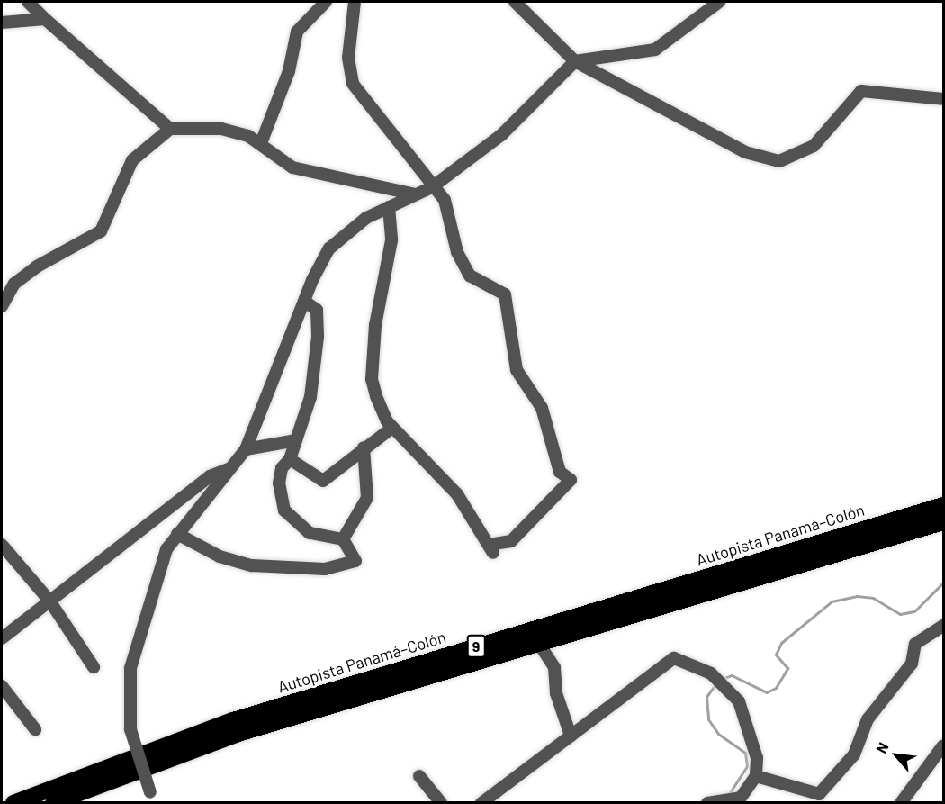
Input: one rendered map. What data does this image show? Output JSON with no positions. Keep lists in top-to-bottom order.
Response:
{
  "streets": {
    "highway": ["Autopista Panamá–Colón", "9"]
  },
  "north": "top left"
}
